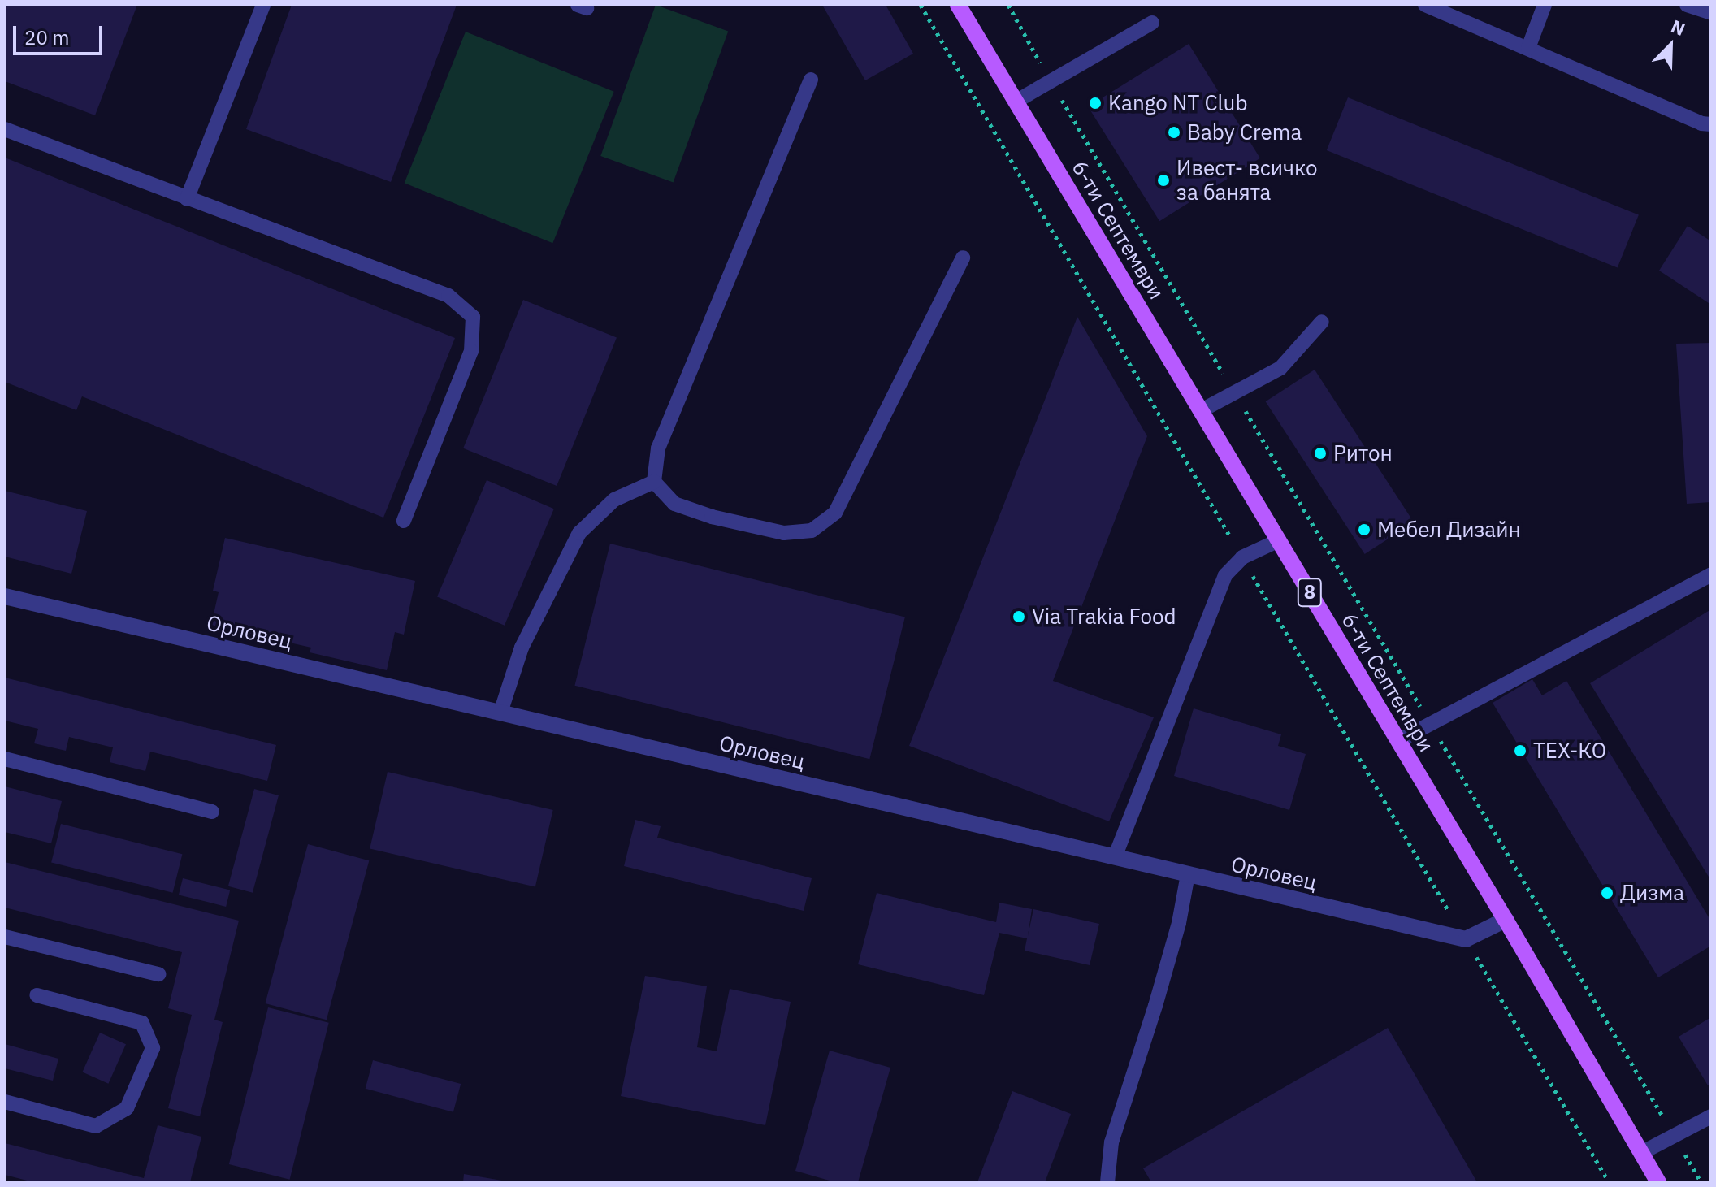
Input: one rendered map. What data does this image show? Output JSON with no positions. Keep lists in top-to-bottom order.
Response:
{
  "streets": {
    "main road": ["6-ти Септември", "8"],
    "street": ["Орловец"]
  },
  "places": [
    "Kango NT Club",
    "Baby Crema",
    "Ивест- всичко за банята",
    "Ритон",
    "Мебел Дизайн",
    "Via Trakia Food",
    "ТЕХ-КО",
    "Дизма"
  ],
  "scale_bar": "20 m",
  "north": "top right"
}
